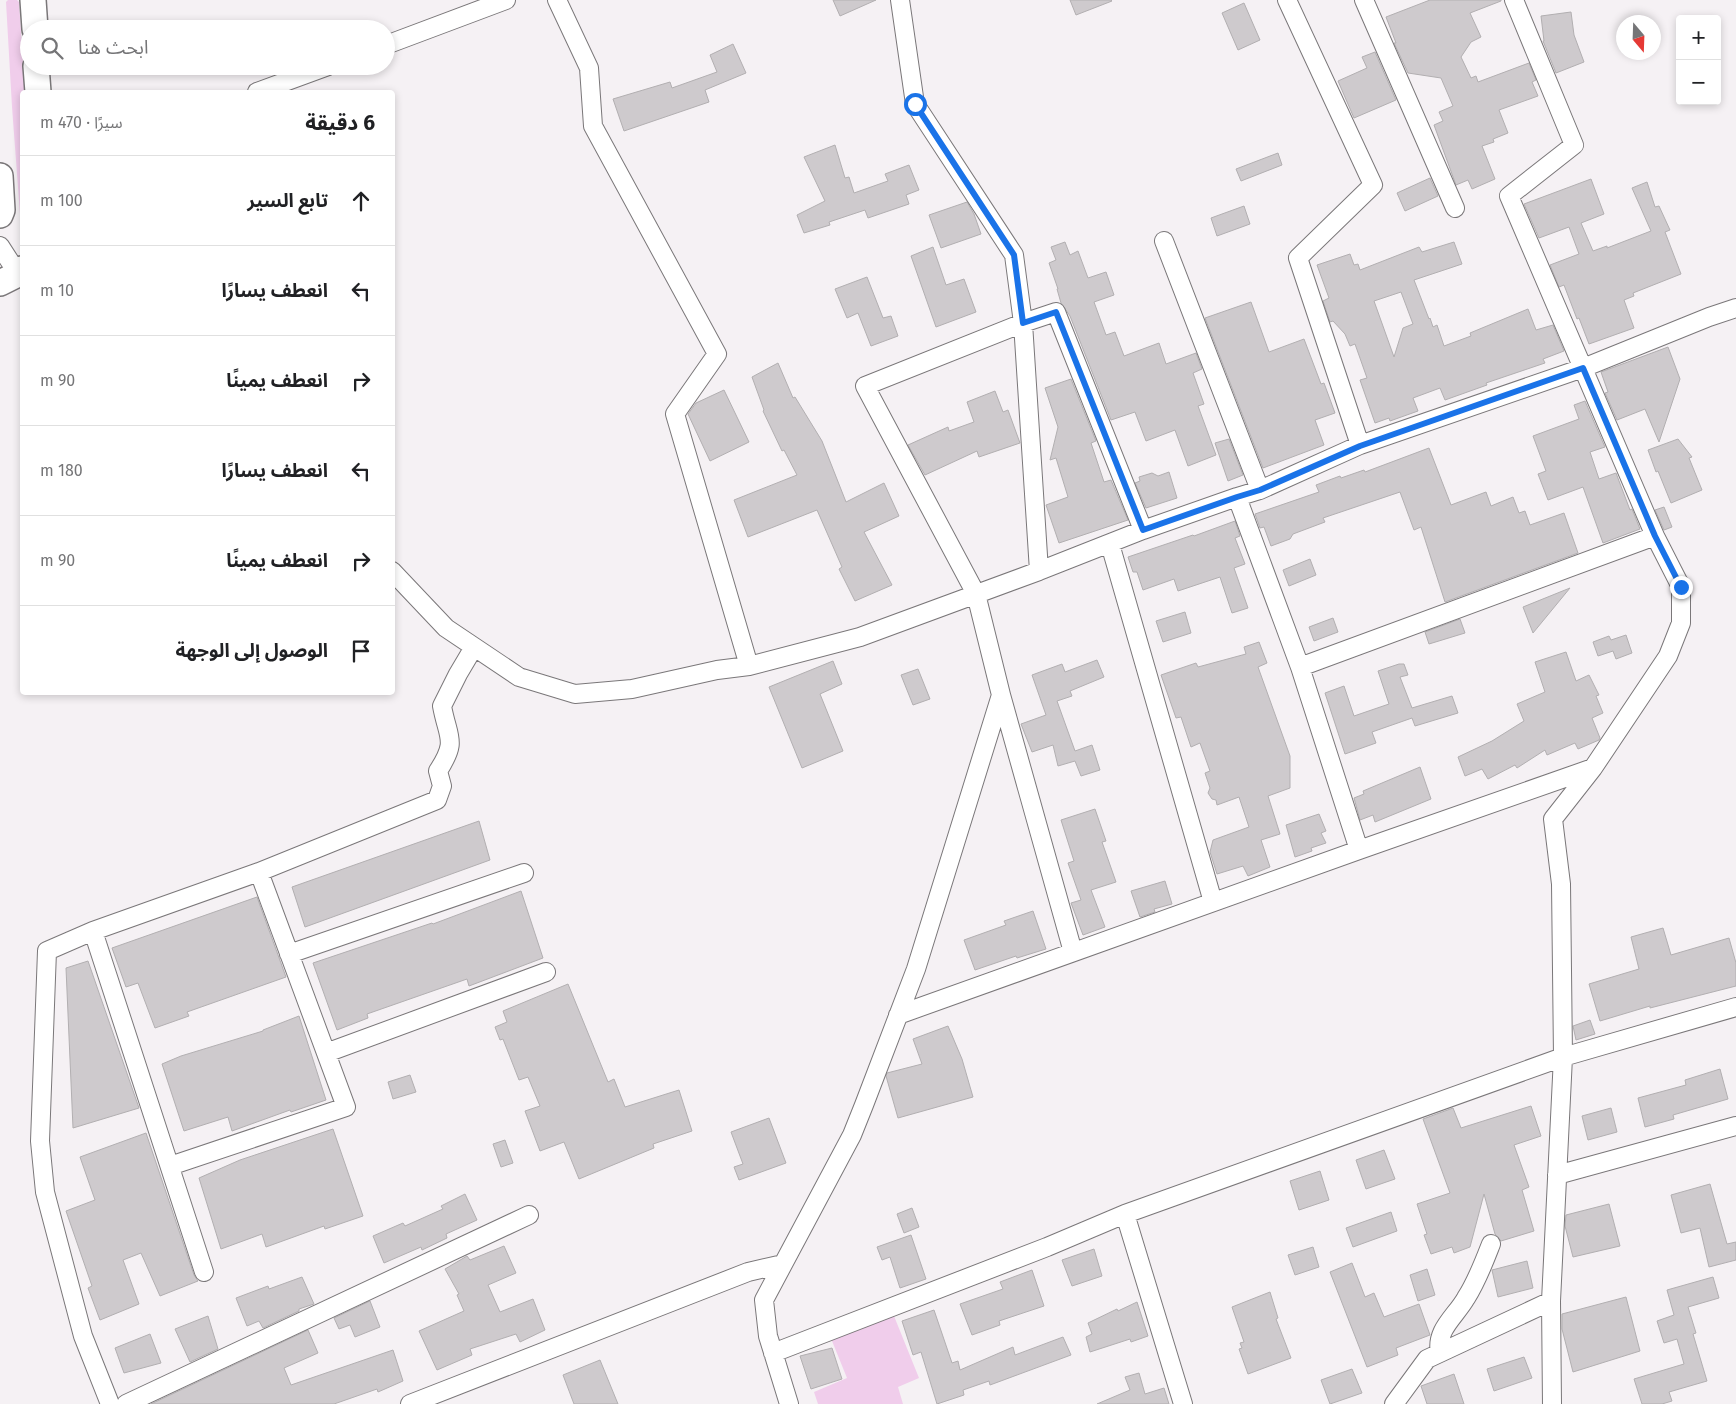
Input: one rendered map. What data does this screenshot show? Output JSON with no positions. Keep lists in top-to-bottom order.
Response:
{
  "north": "bottom",
  "page": {
    "map_buttons": ["+", "−"],
    "search": "ابحث هنا",
    "heading": ["6 دقيقة", "سيرًا · 470 m"],
    "list": [
      ["تابع السير", "100 m"],
      ["انعطف يسارًا", "10 m"],
      ["انعطف يمينًا", "90 m"],
      ["انعطف يسارًا", "180 m"],
      ["انعطف يمينًا", "90 m"],
      "الوصول إلى الوجهة"
    ]
  }
}
